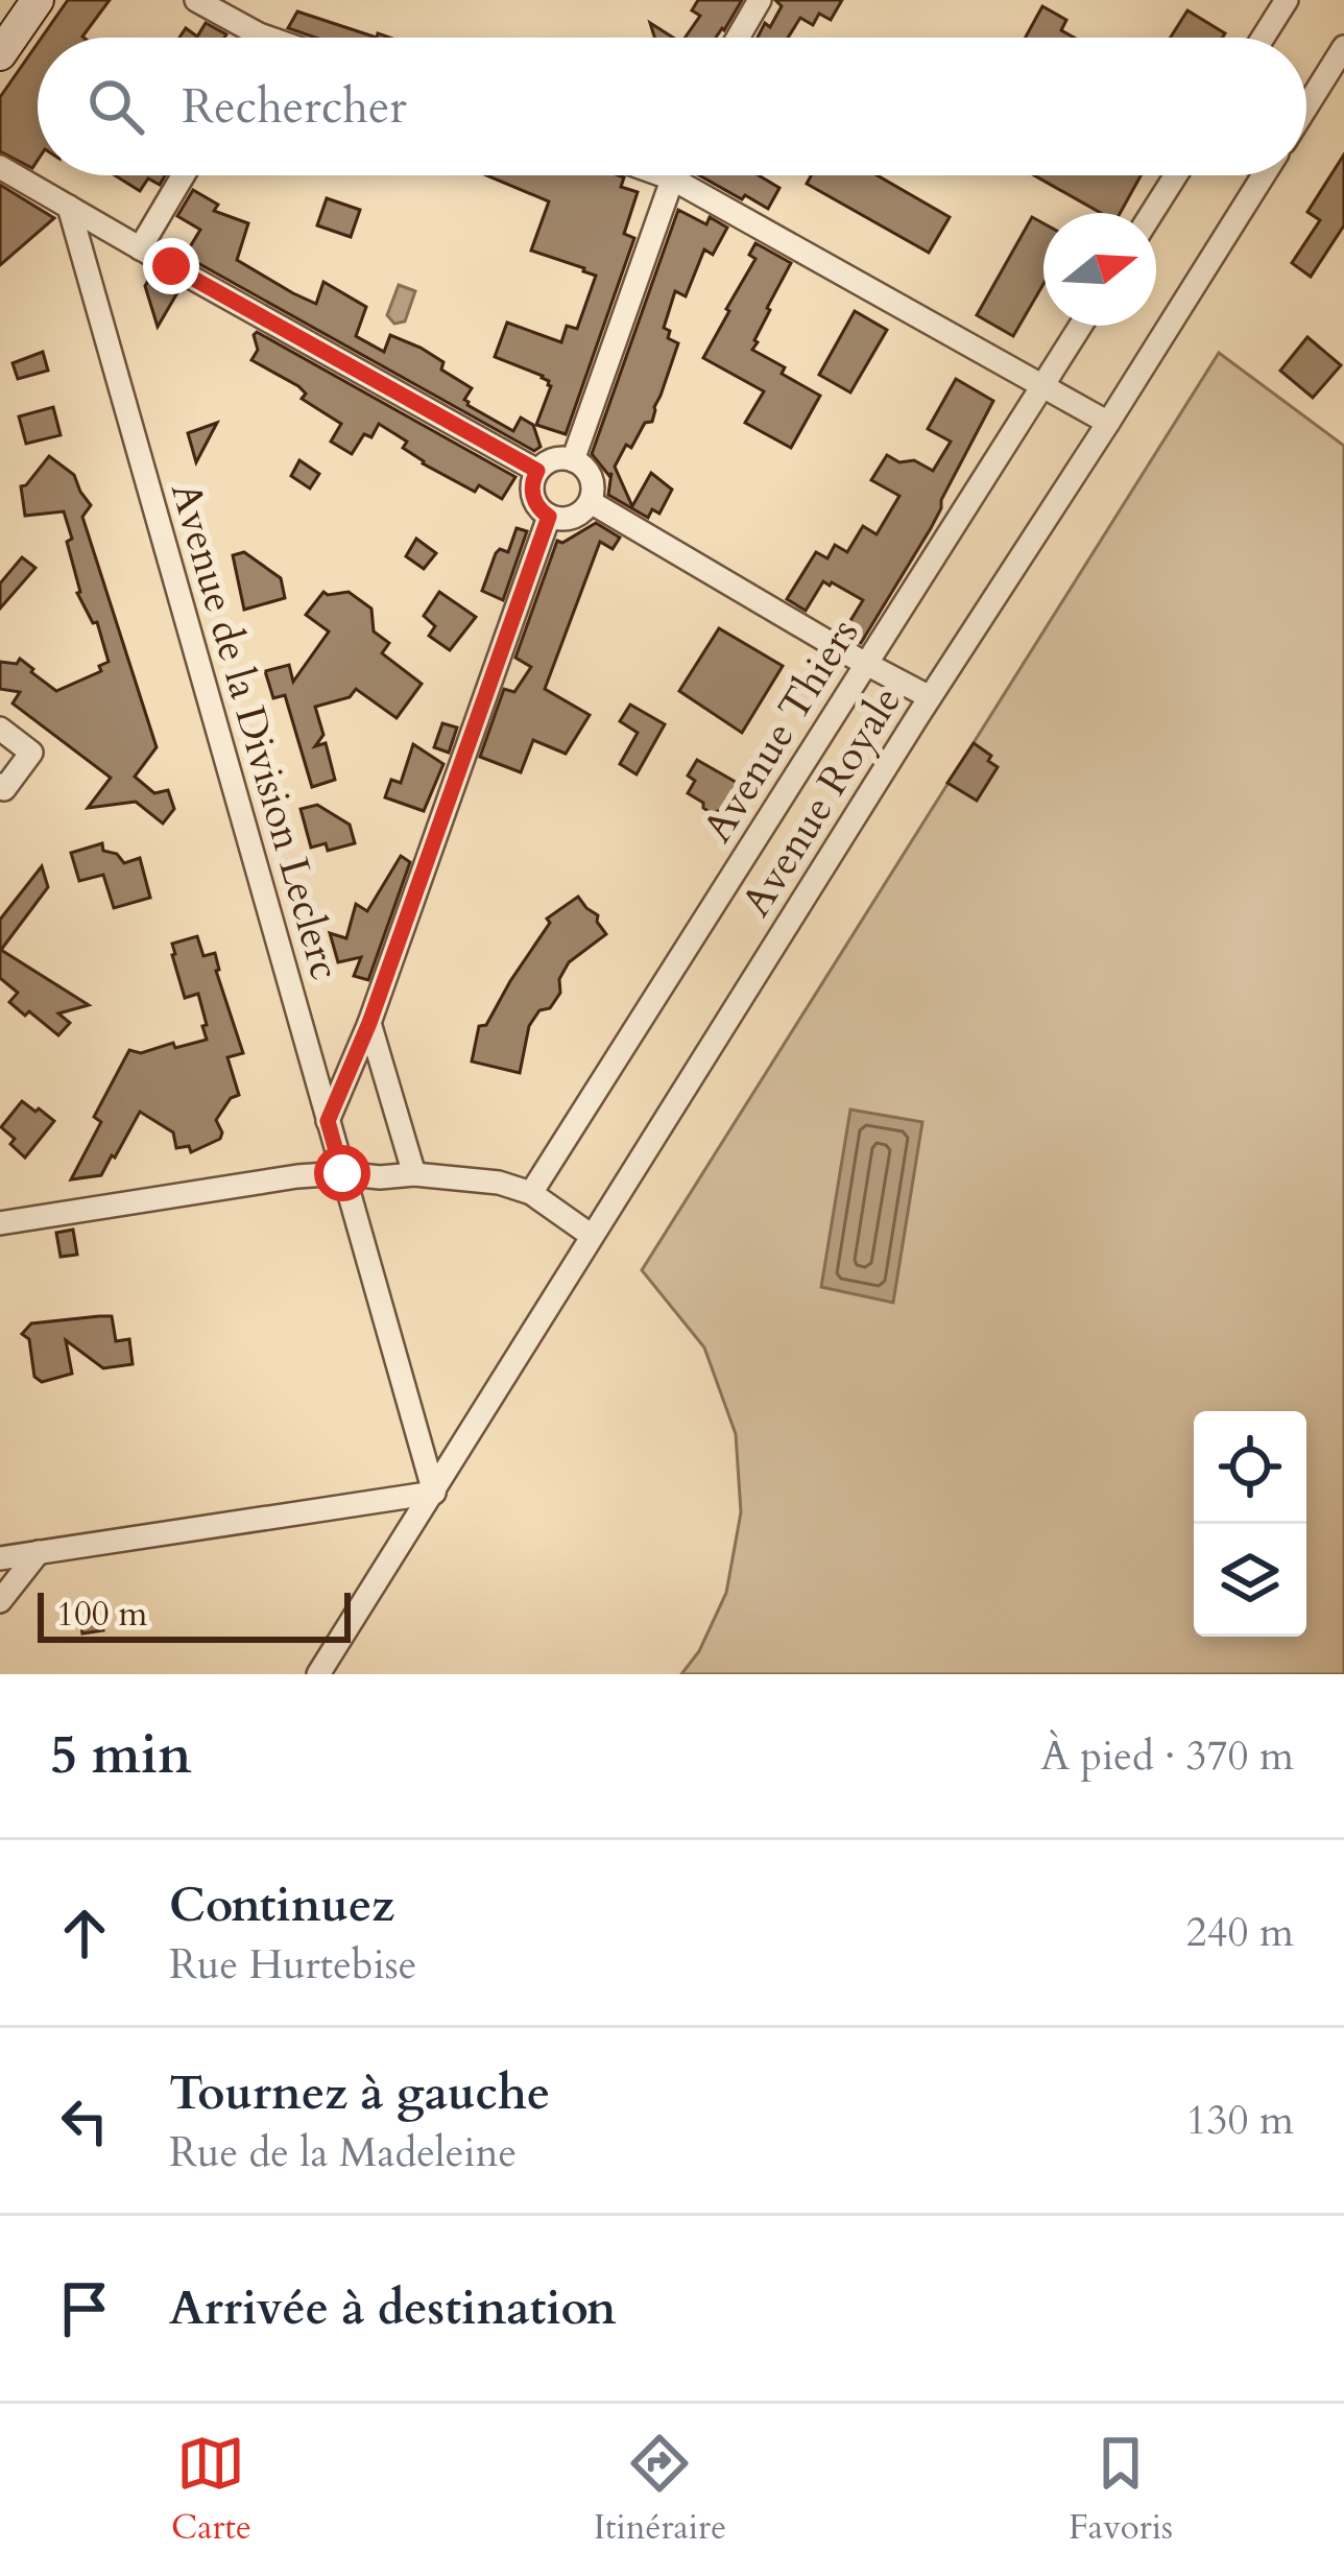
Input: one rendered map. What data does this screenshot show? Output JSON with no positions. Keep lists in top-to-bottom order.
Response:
{
  "streets": {
    "street": ["Avenue Thiers", "Avenue de la Division Leclerc", "Avenue Royale"]
  },
  "crossings": [
    ["Avenue de la Division Leclerc", "Avenue Royale"]
  ],
  "scale_bar": "100 m",
  "north": "right",
  "page": {
    "search": "Rechercher",
    "scale": "100 m",
    "heading": ["5 min", "À pied · 370 m"],
    "list": [
      ["Continuez", "Rue Hurtebise", "240 m"],
      ["Tournez à gauche", "Rue de la Madeleine", "130 m"],
      "Arrivée à destination"
    ],
    "nav": ["Carte", "Itinéraire", "Favoris"]
  }
}
